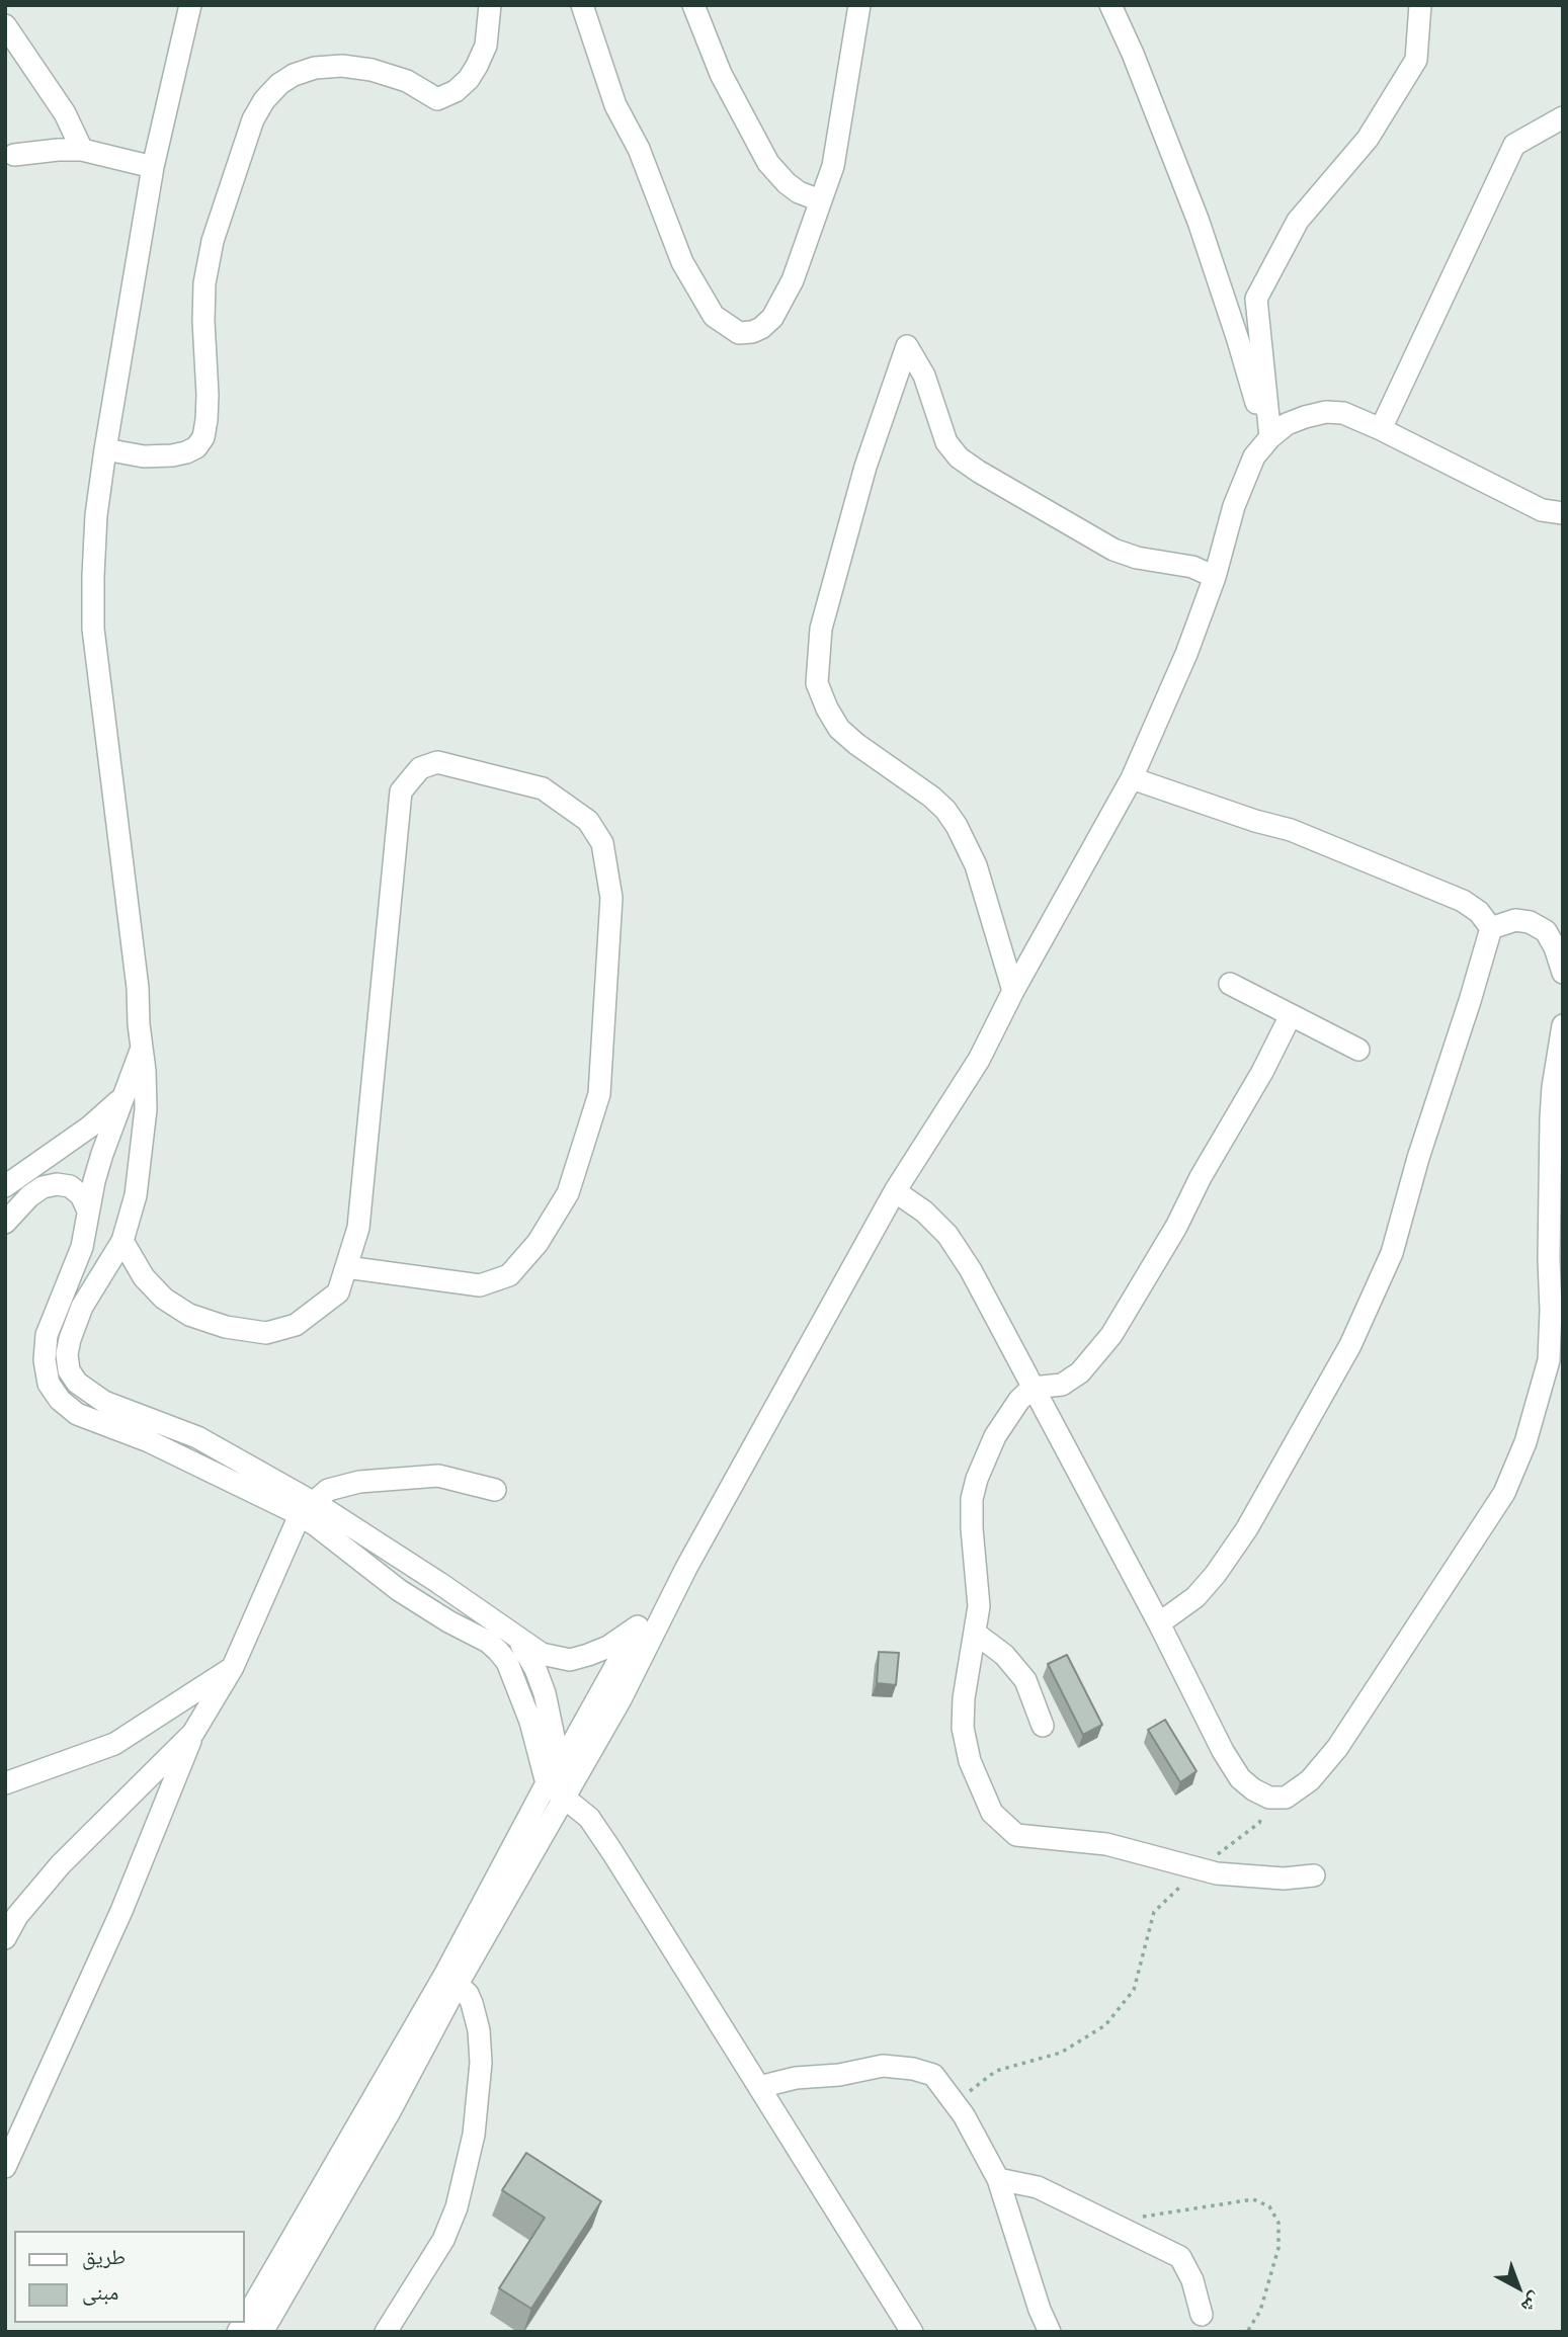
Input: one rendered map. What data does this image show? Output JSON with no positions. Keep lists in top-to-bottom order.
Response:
{
  "legend": ["طريق", "مبنى"],
  "north": "bottom right"
}
